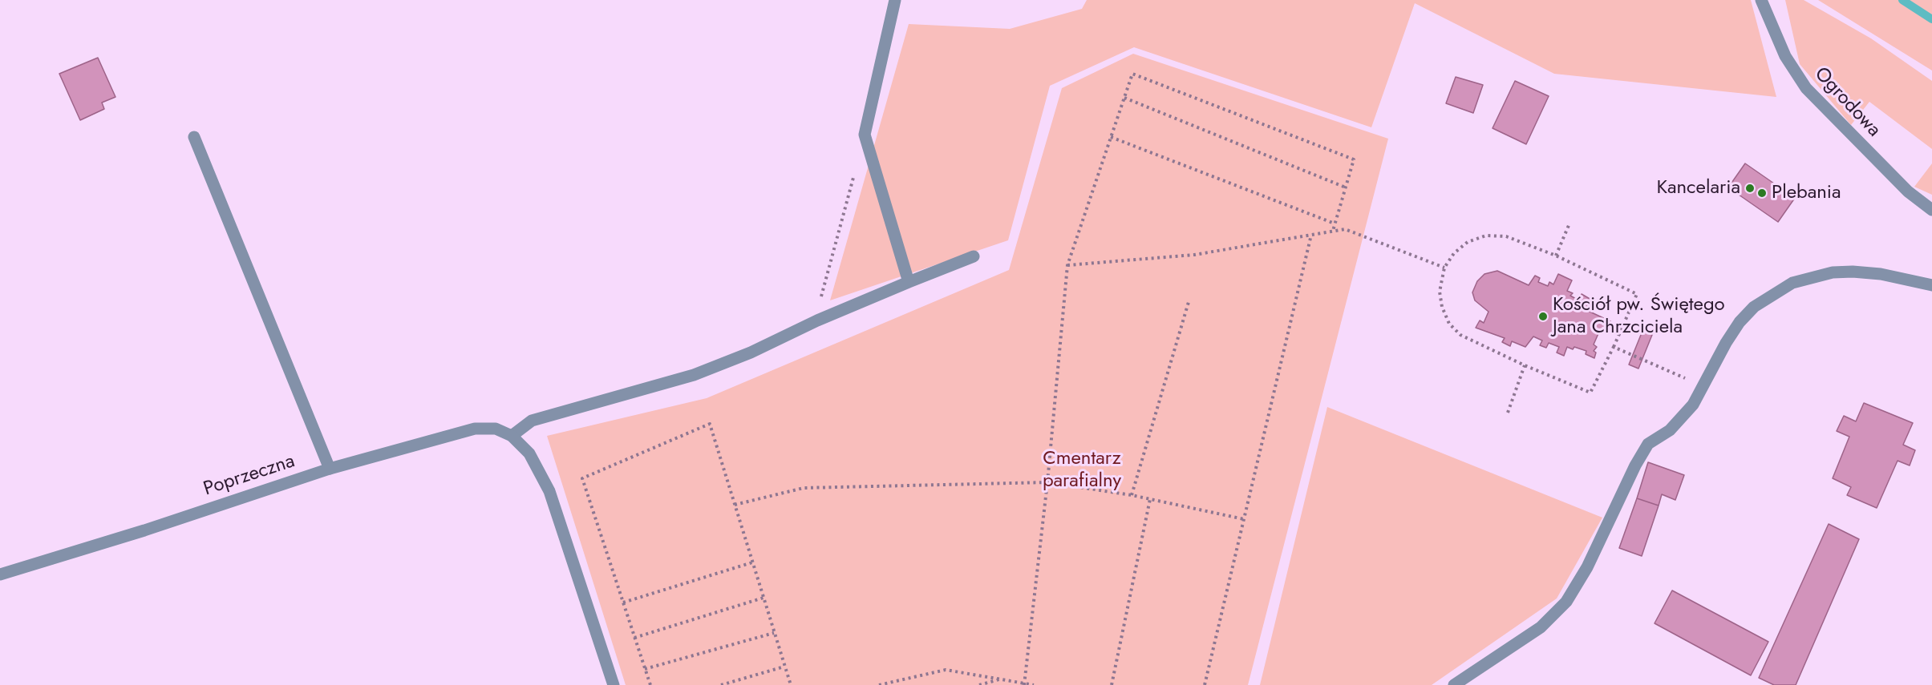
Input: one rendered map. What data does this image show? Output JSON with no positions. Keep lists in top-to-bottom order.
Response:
{
  "streets": {
    "street": ["Ogrodowa", "Poprzeczna"]
  },
  "parks": ["Cmentarz parafialny"],
  "places": ["Kancelaria", "Plebania", "Kościół pw. Świętego Jana Chrzciciela"]
}
